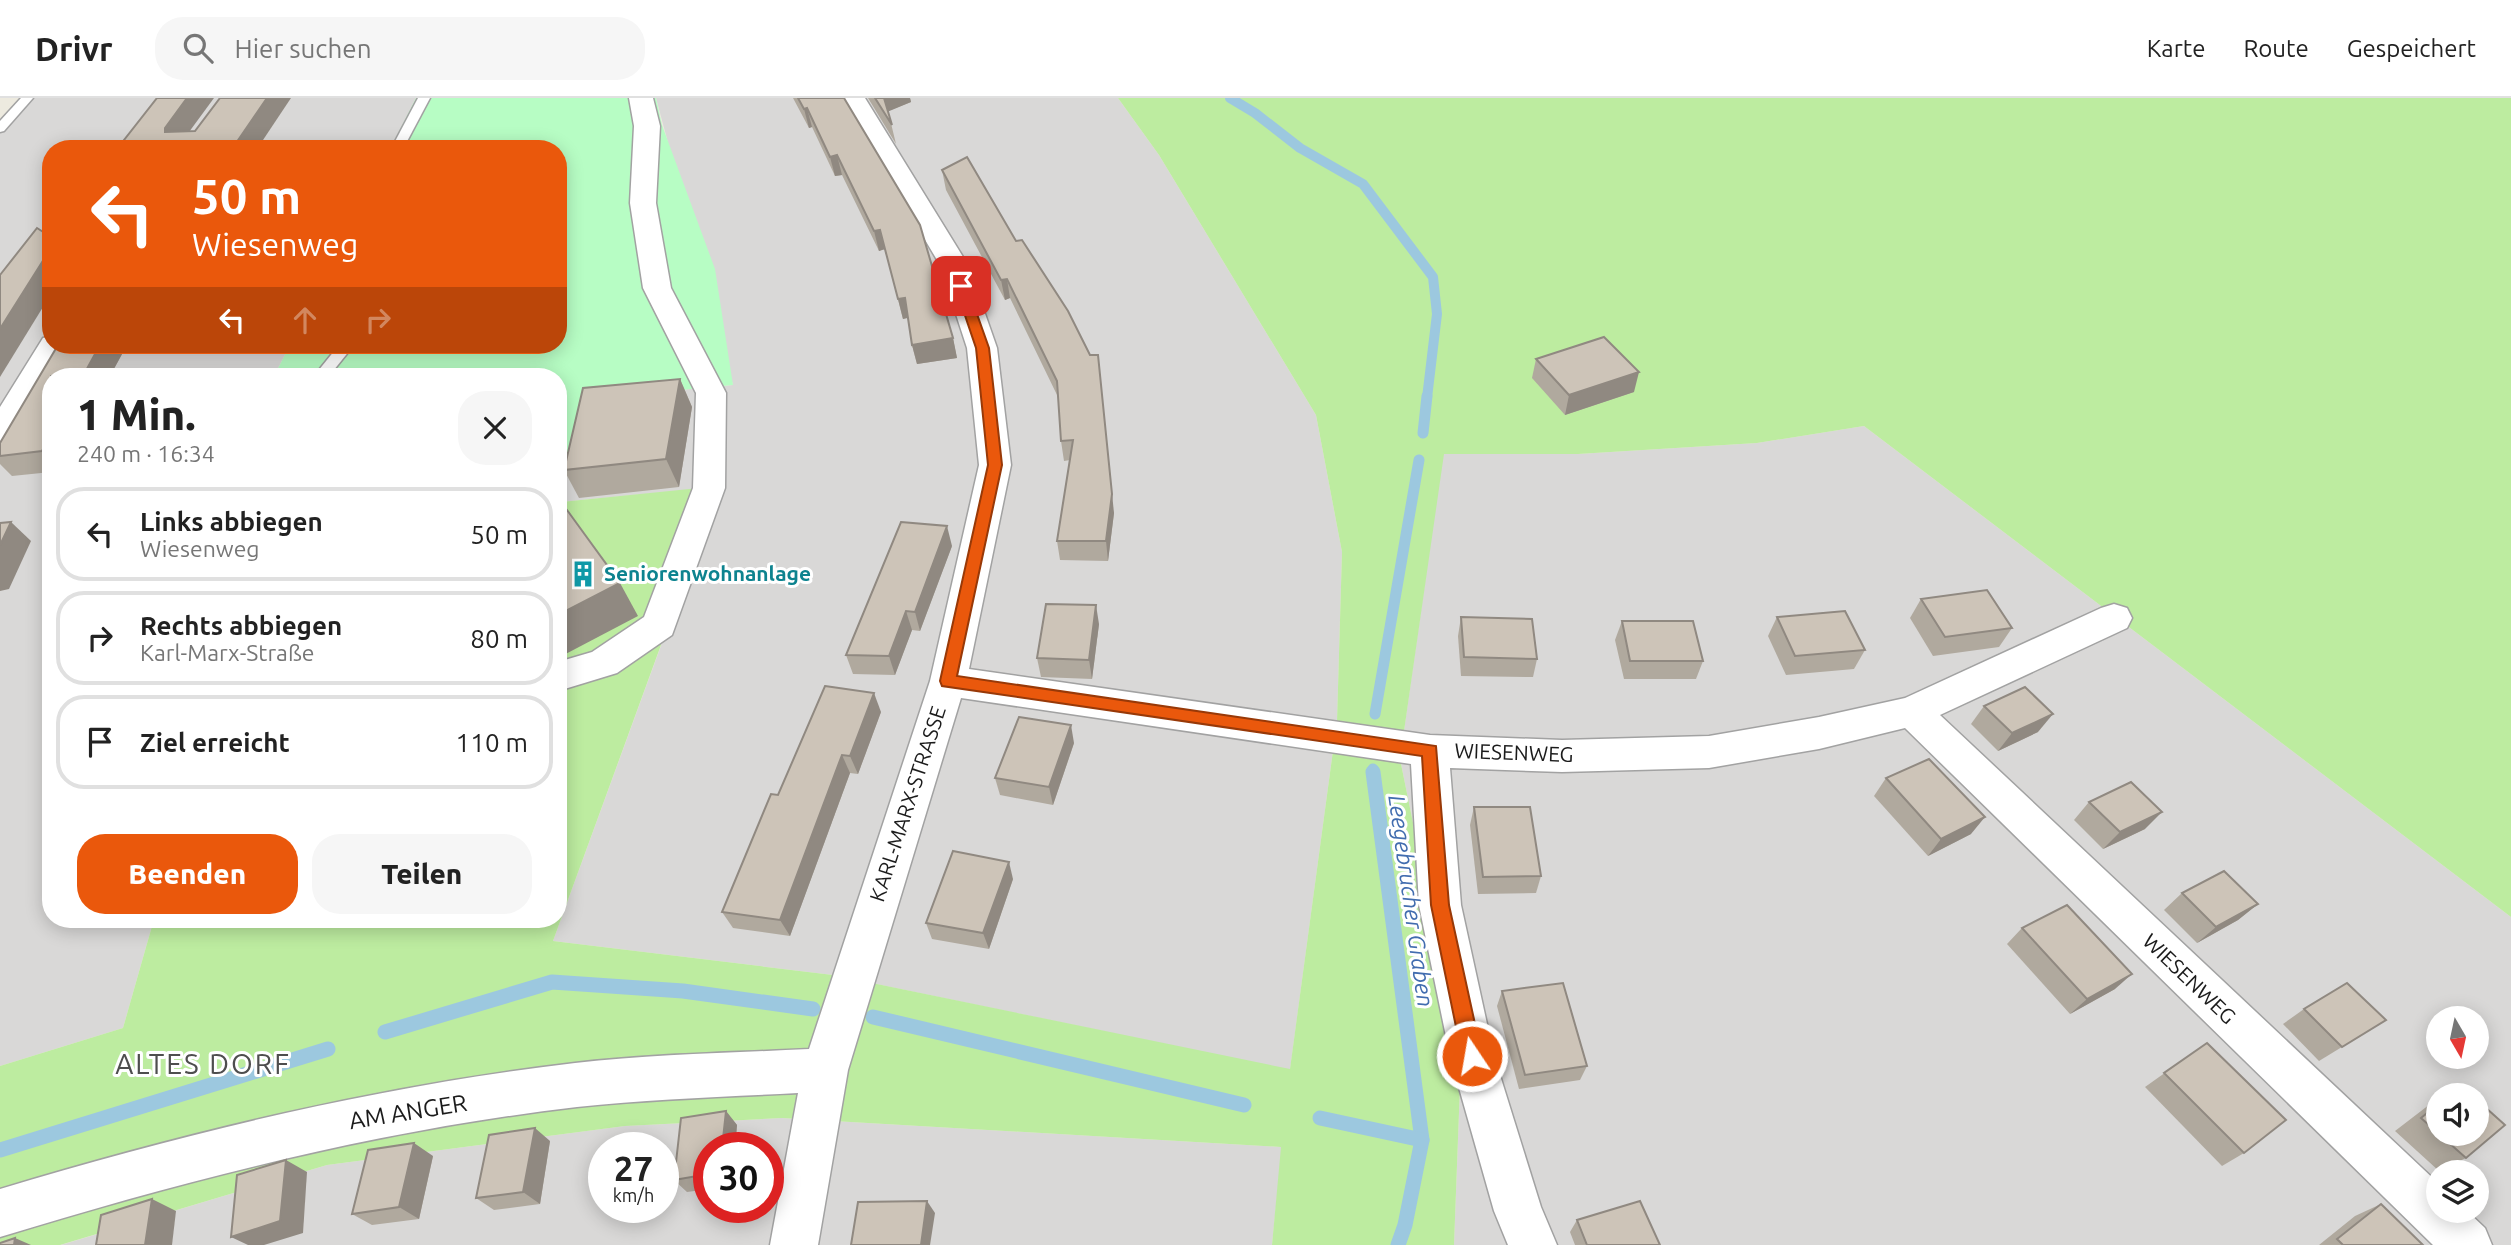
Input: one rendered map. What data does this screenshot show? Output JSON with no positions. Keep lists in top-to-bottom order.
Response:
{
  "streets": {
    "street": ["WIESENWEG", "KARL-MARX-STRASSE", "AM ANGER"]
  },
  "crossings": [
    ["WIESENWEG", "KARL-MARX-STRASSE"],
    ["KARL-MARX-STRASSE", "AM ANGER"]
  ],
  "districts": ["ALTES DORF"],
  "water": ["Leegebrucher Graben"],
  "places": {
    "building": ["Seniorenwohnanlage"]
  },
  "north": "bottom",
  "page": {
    "header": "Drivr",
    "search": "Hier suchen",
    "nav": ["Karte", "Route", "Gespeichert"],
    "turn": ["50 m", "Wiesenweg"],
    "heading": ["1 Min.", "240 m · 16:34"],
    "list": [
      {
        "name": "Links abbiegen",
        "note": "Wiesenweg",
        "value": "50 m"
      },
      {
        "name": "Rechts abbiegen",
        "note": "Karl-Marx-Straße",
        "value": "80 m"
      },
      {
        "name": "Ziel erreicht",
        "value": "110 m"
      }
    ],
    "buttons": ["Beenden", "Teilen"],
    "speed": "27 km/h",
    "limit": "30"
  }
}
